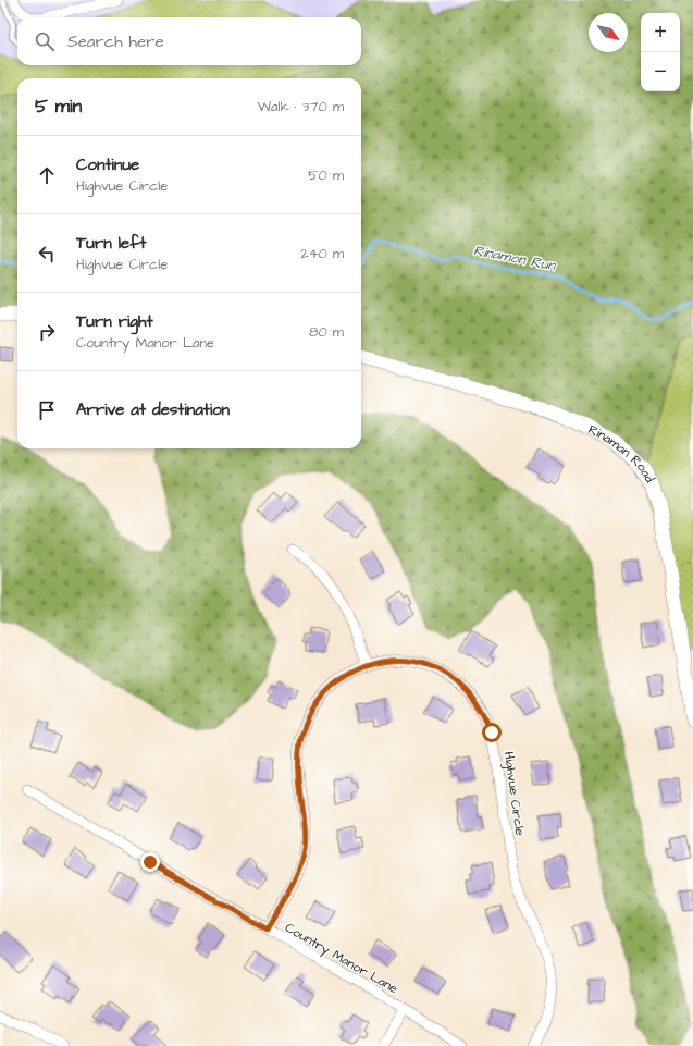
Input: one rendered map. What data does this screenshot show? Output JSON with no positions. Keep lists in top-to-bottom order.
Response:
{
  "streets": {
    "street": ["Rinaman Road", "Highvue Circle", "Country Manor Lane"]
  },
  "crossings": [
    ["Highvue Circle", "Country Manor Lane"]
  ],
  "water": ["Rinamon Run"],
  "north": "bottom right",
  "page": {
    "map_buttons": ["+", "−"],
    "search": "Search here",
    "heading": ["5 min", "Walk · 370 m"],
    "list": [
      ["Continue", "Highvue Circle", "50 m"],
      ["Turn left", "Highvue Circle", "240 m"],
      ["Turn right", "Country Manor Lane", "80 m"],
      "Arrive at destination"
    ]
  }
}
